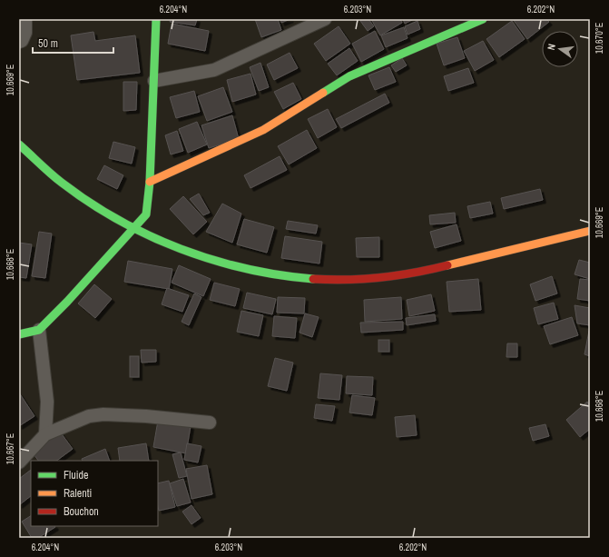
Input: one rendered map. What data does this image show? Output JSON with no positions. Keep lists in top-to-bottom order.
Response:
{
  "legend": ["Fluide", "Ralenti", "Bouchon"],
  "scale_bar": "50 m",
  "north": "left",
  "coordinates": [
    "6.204°N",
    "6.203°N",
    "6.202°N",
    "10.670°E",
    "10.669°E",
    "10.668°E",
    "10.667°E"
  ]
}
